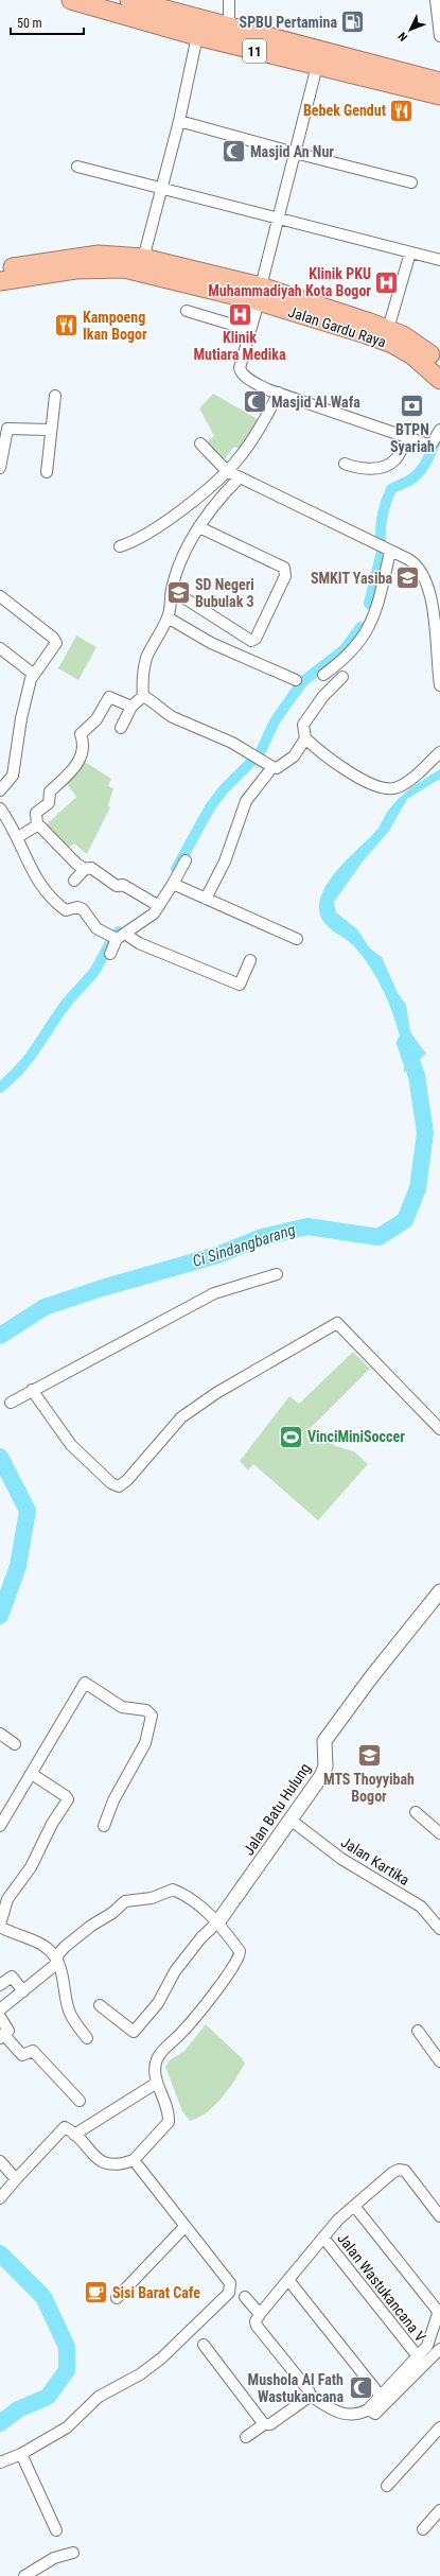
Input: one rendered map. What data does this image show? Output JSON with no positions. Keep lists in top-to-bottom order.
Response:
{
  "streets": {
    "highway": ["11", "Jalan Gardu Raya"],
    "street": ["Jalan Batu Hulung", "Jalan Kartika", "Jalan Wastukancana V"]
  },
  "crossings": [
    ["Jalan Batu Hulung", "Jalan Kartika"]
  ],
  "water": ["Ci Sindangbarang"],
  "places": {
    "fuel station": ["SPBU Pertamina"],
    "restaurant": ["Bebek Gendut", "Kampoeng Ikan Bogor"],
    "mosque": ["Masjid An Nur", "Masjid Al Wafa", "Mushola Al Fath Wastukancana"],
    "hospital": ["Klinik PKU Muhammadiyah Kota Bogor", "Klinik Mutiara Medika"],
    "bank": ["BTPN Syariah"],
    "school or university": ["SMKIT Yasiba", "SD Negeri Bubulak 3", "MTS Thoyyibah Bogor"],
    "sports": ["VinciMiniSoccer"],
    "cafe": ["Sisi Barat Cafe"]
  },
  "scale_bar": "50 m",
  "north": "bottom left"
}
